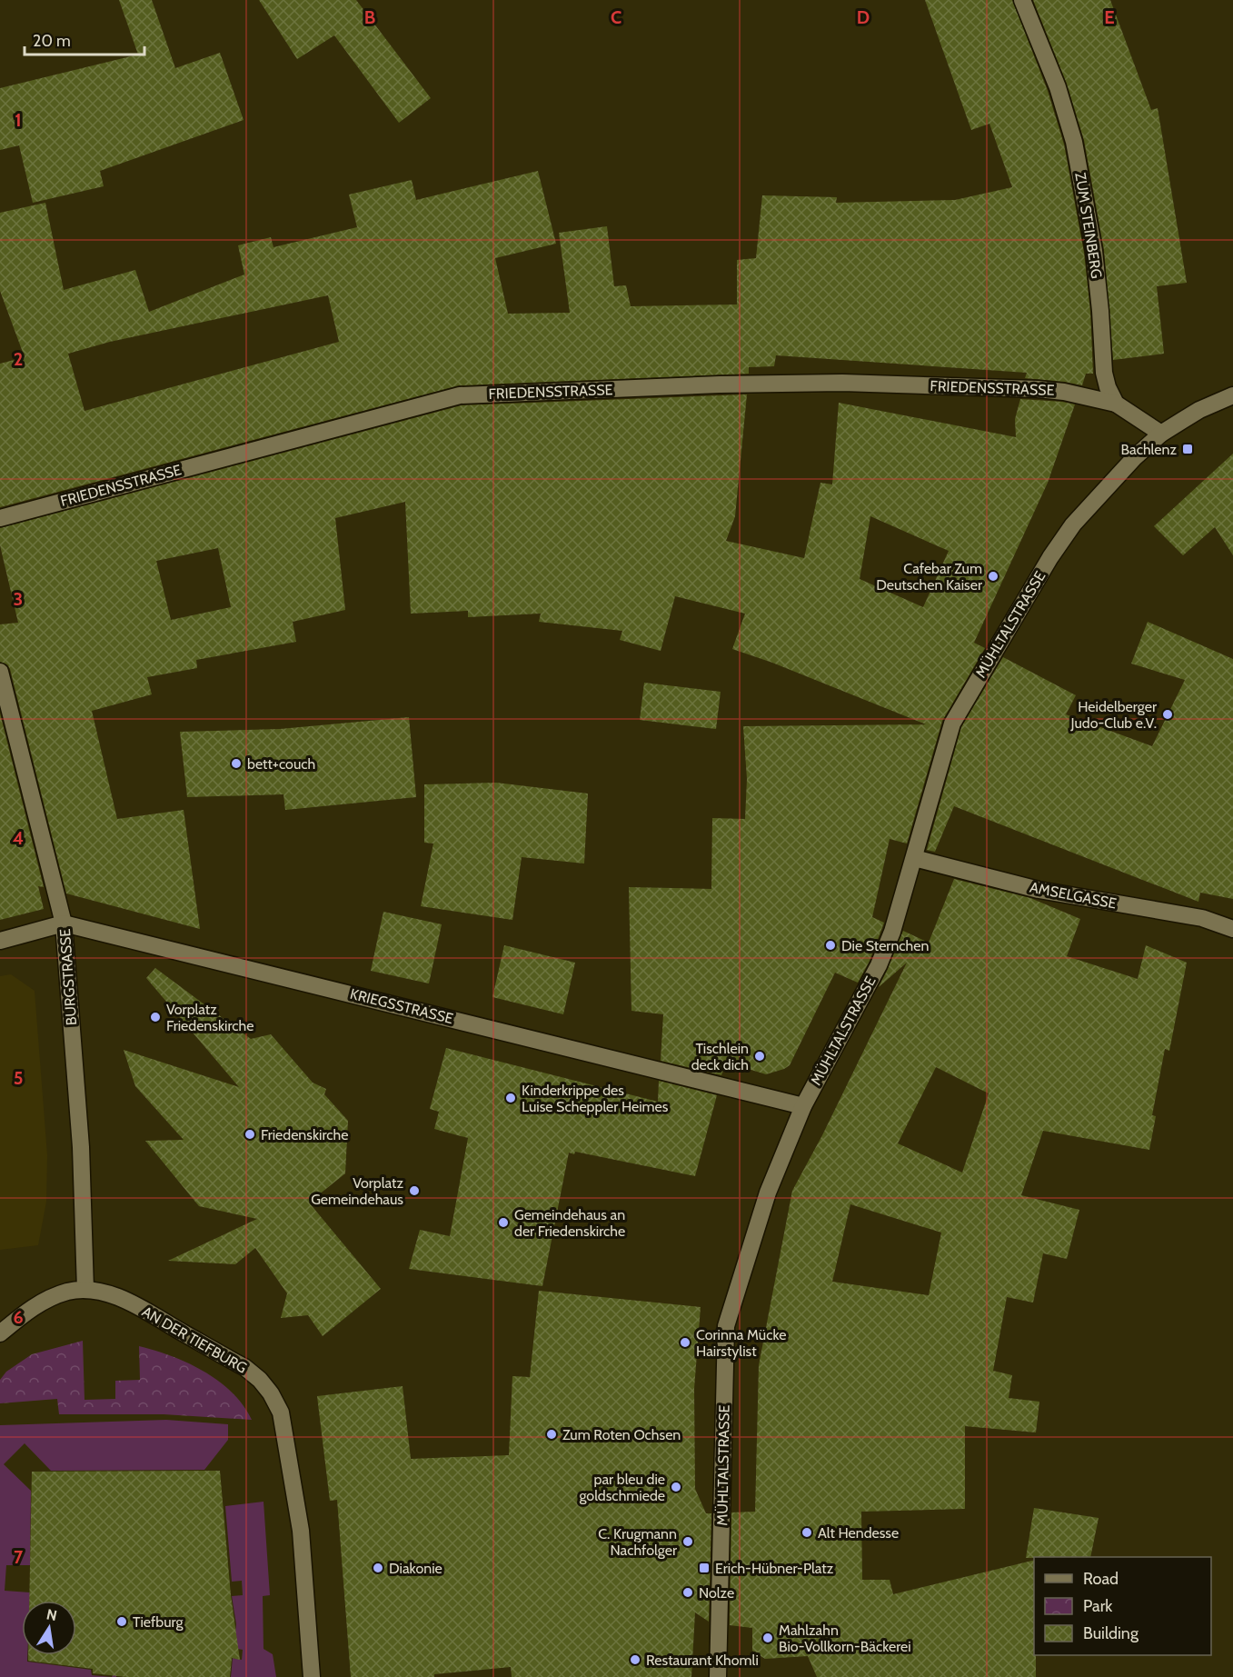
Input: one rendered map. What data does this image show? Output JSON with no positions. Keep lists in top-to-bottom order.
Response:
{
  "streets": {
    "street": [
      "ZUM STEINBERG",
      "FRIEDENSSTRASSE",
      "MÜHLTALSTRASSE",
      "AMSELGASSE",
      "BURGSTRASSE",
      "KRIEGSSTRASSE",
      "AN DER TIEFBURG"
    ]
  },
  "crossings": [
    ["ZUM STEINBERG", "FRIEDENSSTRASSE"],
    ["MÜHLTALSTRASSE", "AMSELGASSE"],
    ["MÜHLTALSTRASSE", "KRIEGSSTRASSE"],
    ["BURGSTRASSE", "KRIEGSSTRASSE"],
    ["BURGSTRASSE", "AN DER TIEFBURG"]
  ],
  "places": {
    "transit": ["Bachlenz", "Erich-Hübner-Platz"],
    "other": [
      "Cafebar Zum Deutschen Kaiser",
      "Heidelberger Judo-Club e.V.",
      "bett+couch",
      "Die Sternchen",
      "Vorplatz Friedenskirche",
      "Tischlein deck dich",
      "Kinderkrippe des Luise Scheppler Heimes",
      "Friedenskirche",
      "Vorplatz Gemeindehaus",
      "Gemeindehaus an der Friedenskirche",
      "Corinna Mücke Hairstylist",
      "Zum Roten Ochsen",
      "par bleu die goldschmiede",
      "Alt Hendesse",
      "C. Krugmann Nachfolger",
      "Diakonie",
      "Nolze",
      "Tiefburg",
      "Mahlzahn Bio-Vollkorn-Bäckerei",
      "Restaurant Khomli"
    ]
  },
  "legend": ["Road", "Park", "Building"],
  "scale_bar": "20 m",
  "north": "top",
  "grid": {
    "columns": [
      "B",
      "C",
      "D",
      "E"
    ],
    "rows": [
      "1",
      "2",
      "3",
      "4",
      "5",
      "6",
      "7"
    ]
  }
}
